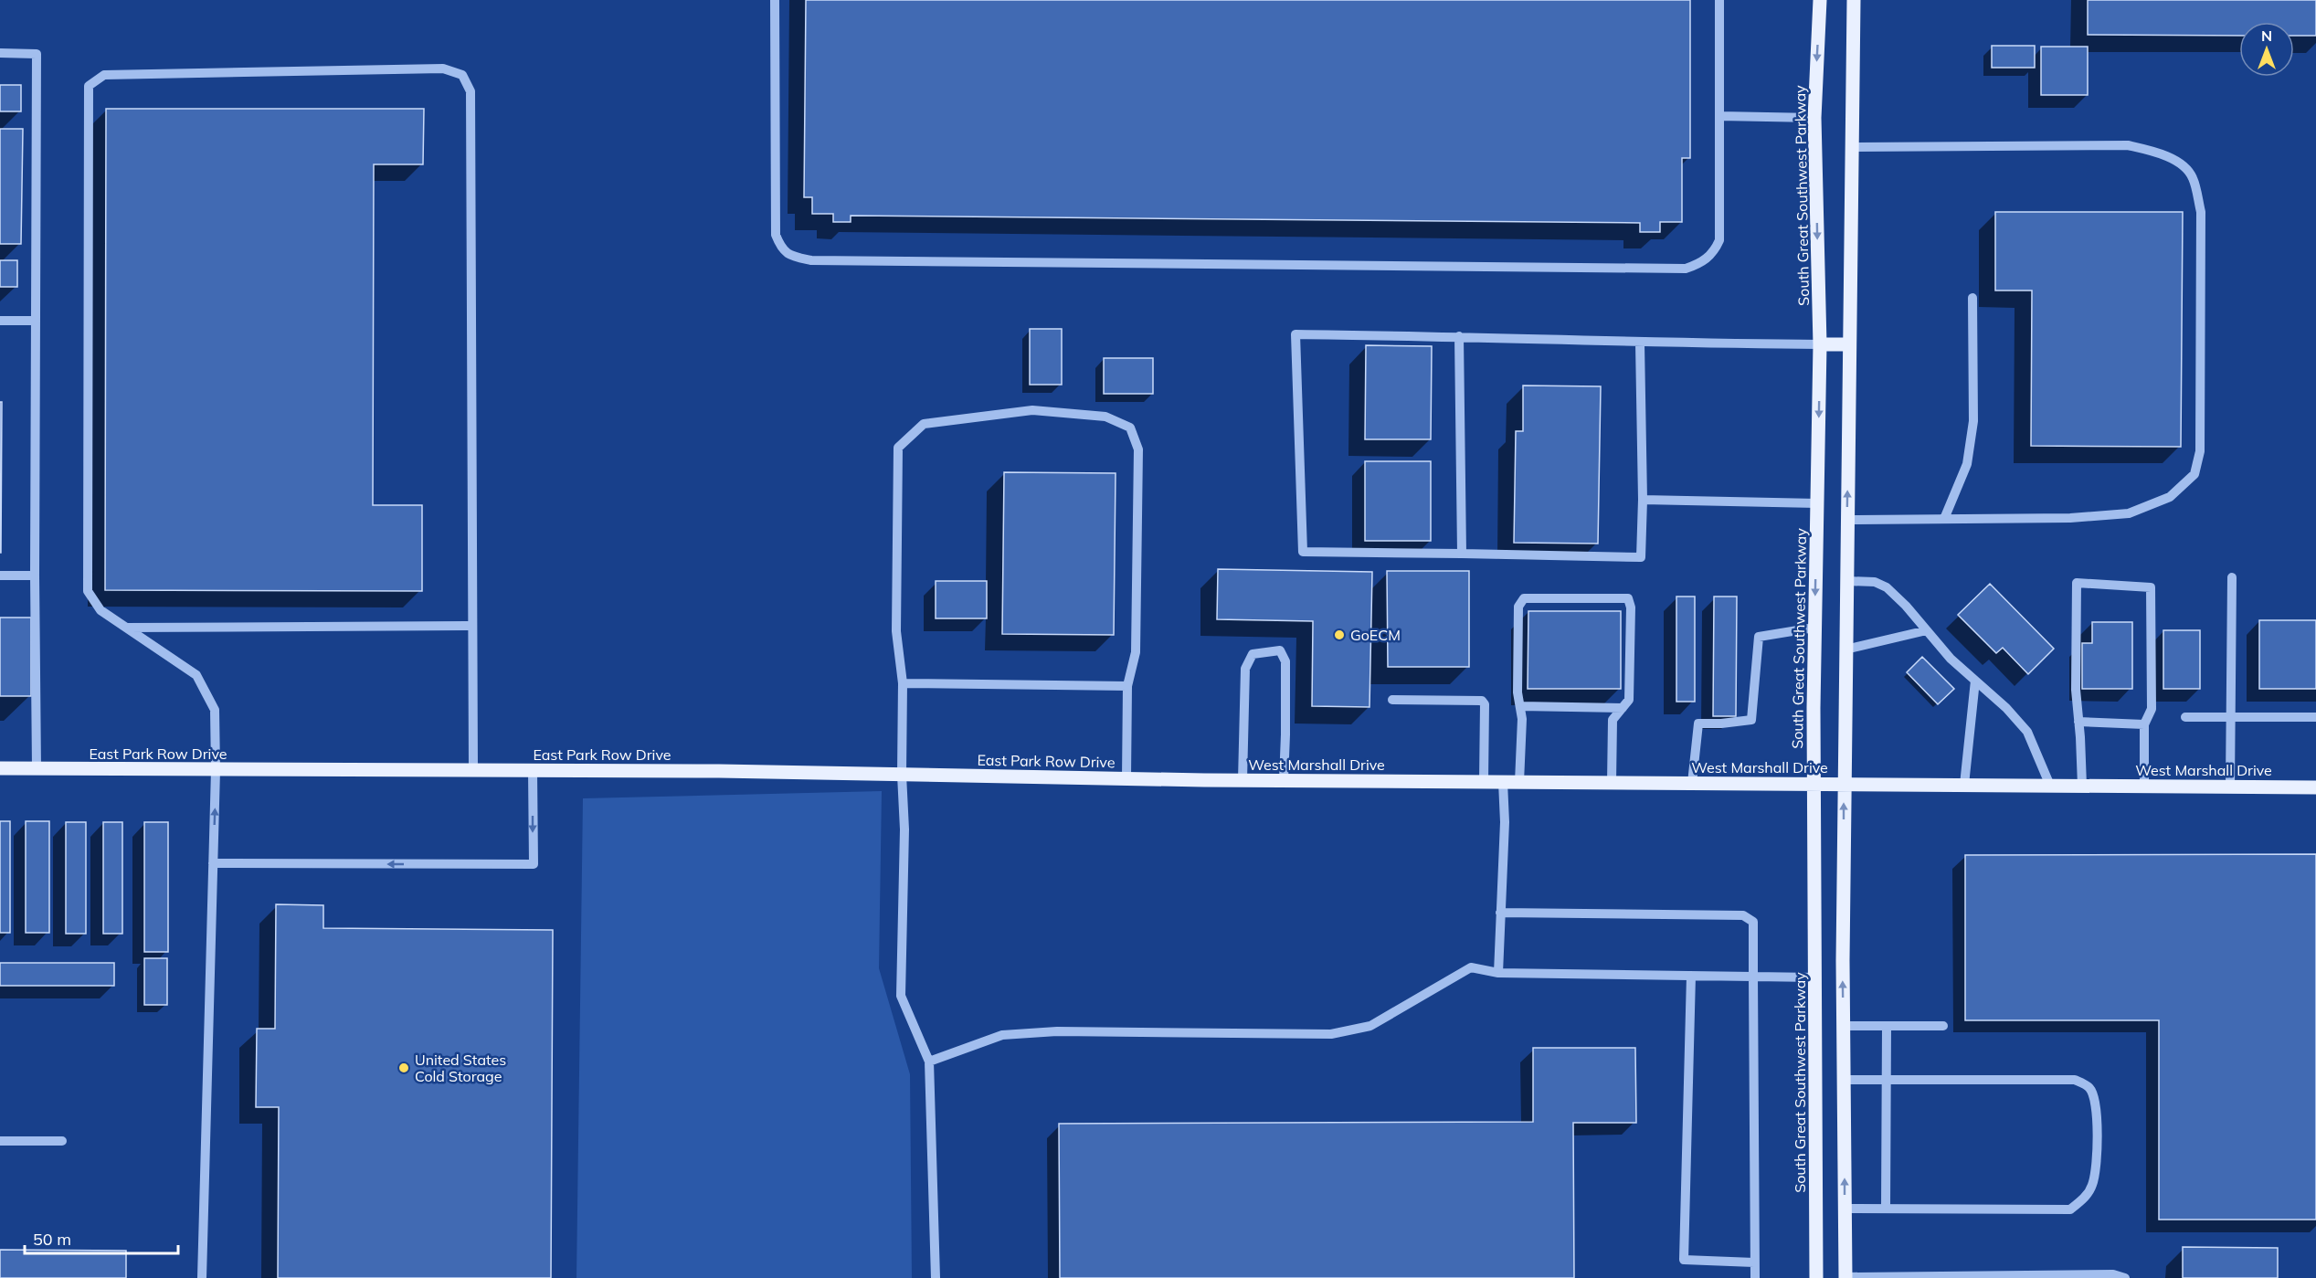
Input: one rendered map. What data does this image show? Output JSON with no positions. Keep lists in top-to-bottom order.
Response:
{
  "streets": {
    "main road": ["South Great Southwest Parkway", "East Park Row Drive", "West Marshall Drive"]
  },
  "crossings": [
    ["South Great Southwest Parkway", "West Marshall Drive"],
    ["East Park Row Drive", "West Marshall Drive"]
  ],
  "places": ["GoECM", "United States Cold Storage"],
  "scale_bar": "50 m",
  "north": "top"
}
